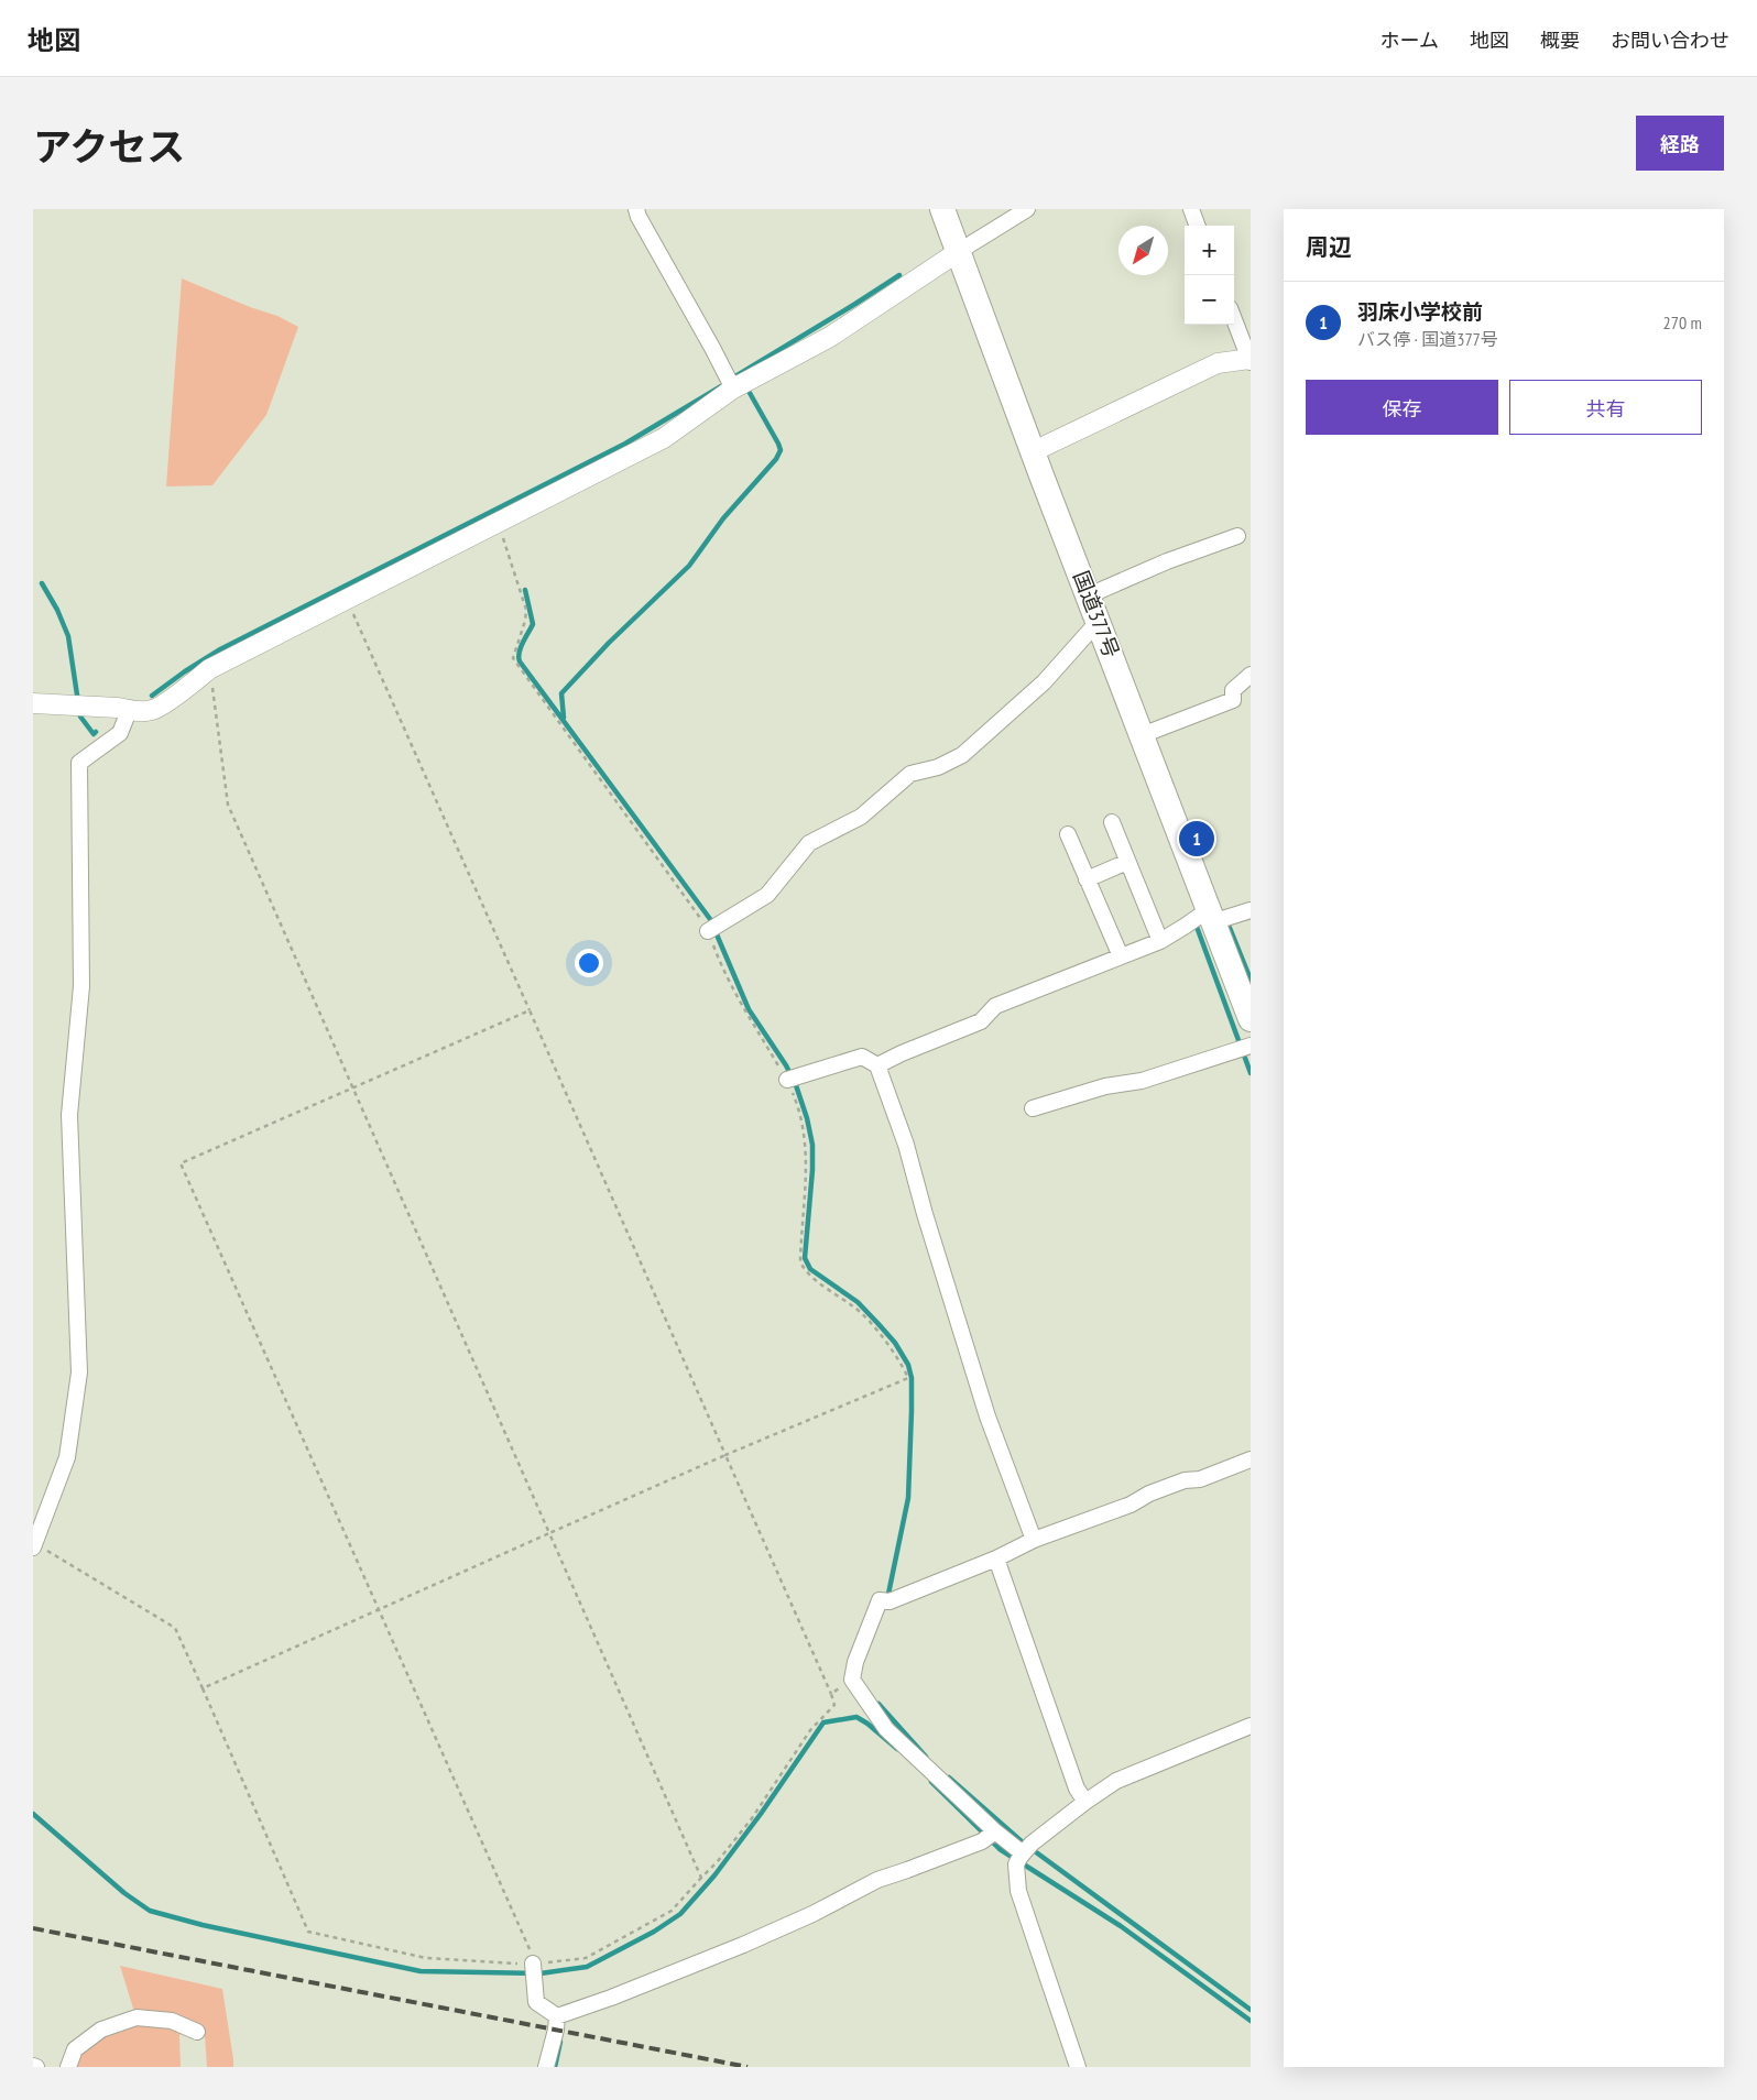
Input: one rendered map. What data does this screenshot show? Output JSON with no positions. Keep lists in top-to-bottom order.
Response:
{
  "streets": {
    "highway": ["国道377号"]
  },
  "north": "bottom left",
  "page": {
    "header": "地図",
    "nav": [
      "ホーム",
      "地図",
      "概要",
      "お問い合わせ"
    ],
    "title": "アクセス",
    "buttons": [
      "経路",
      ["保存", "共有"]
    ],
    "heading": "周辺",
    "map_buttons": ["+", "−"],
    "list": [
      {
        "mark": "1",
        "name": "羽床小学校前",
        "note": "バス停 · 国道377号",
        "value": "270 m"
      }
    ],
    "pins": "1"
  }
}
